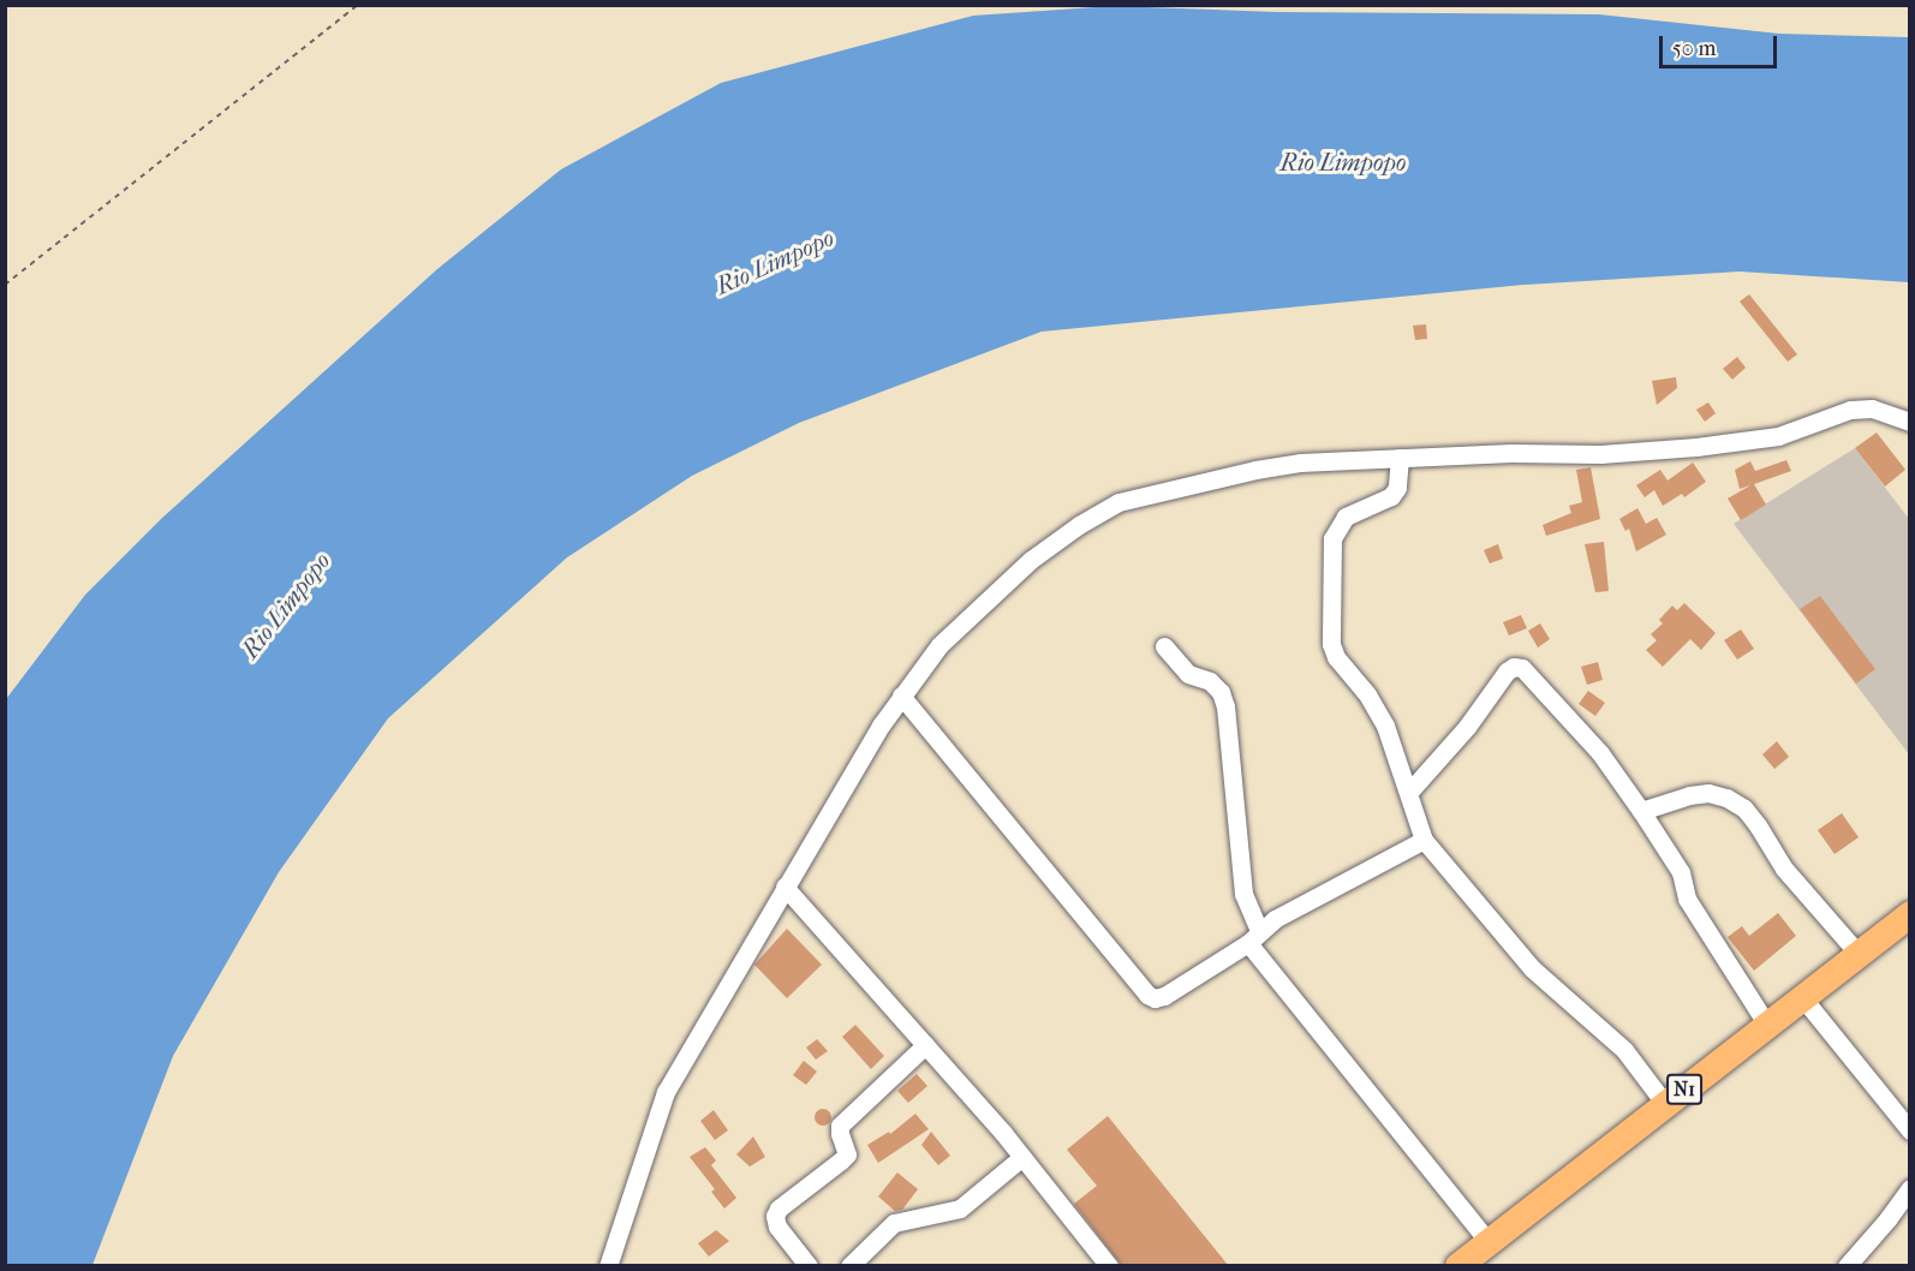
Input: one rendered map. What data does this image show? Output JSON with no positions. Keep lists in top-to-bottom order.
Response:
{
  "streets": {
    "highway": ["N1"]
  },
  "water": ["Rio Limpopo"],
  "scale_bar": "50 m"
}
